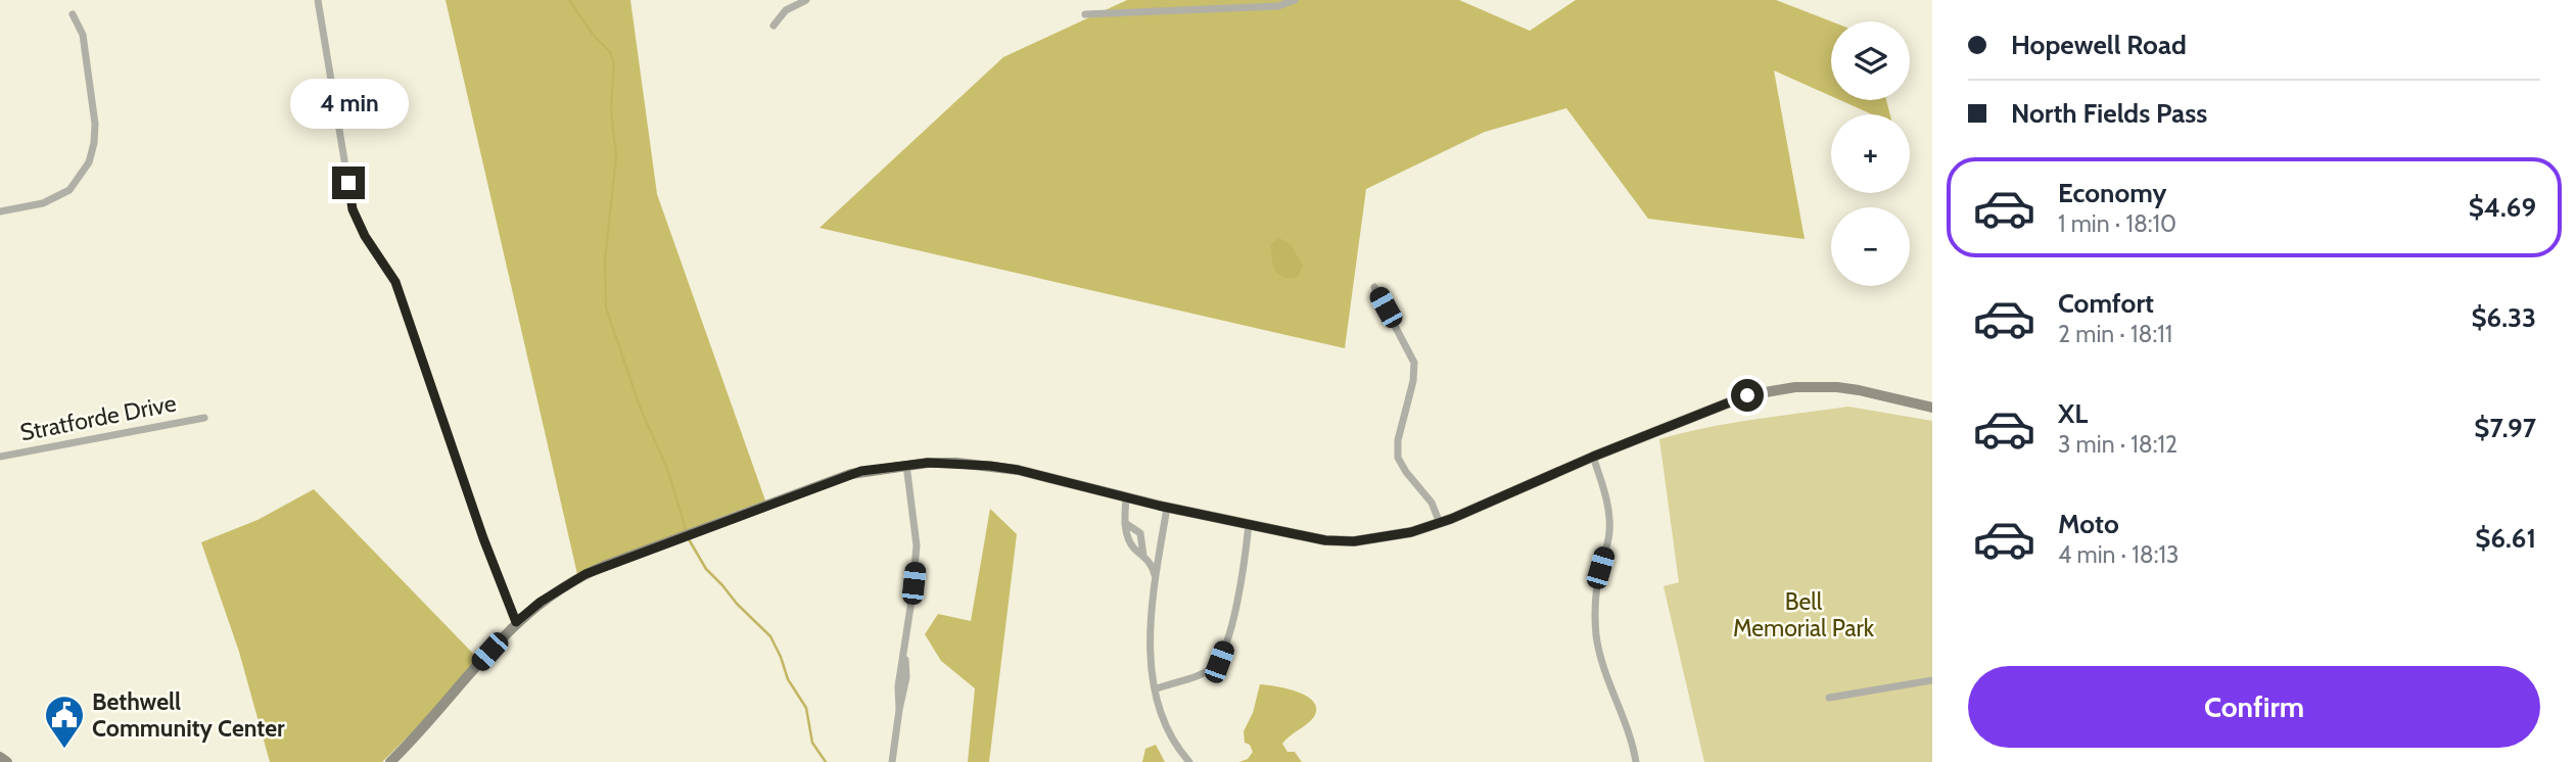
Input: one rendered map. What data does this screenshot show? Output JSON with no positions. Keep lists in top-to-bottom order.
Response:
{
  "streets": {
    "street": ["Stratforde Drive"]
  },
  "parks": ["Bell Memorial Park"],
  "places": {
    "public building": ["Bethwell Community Center"]
  },
  "page": {
    "banner": ["Hopewell Road", "North Fields Pass"],
    "map_buttons": ["+", "−"],
    "bubble": "4 min",
    "list": [
      {
        "name": "Economy",
        "note": "1 min · 18:10",
        "value": "$4.69"
      },
      {
        "name": "Comfort",
        "note": "2 min · 18:11",
        "value": "$6.33"
      },
      {
        "name": "XL",
        "note": "3 min · 18:12",
        "value": "$7.97"
      },
      {
        "name": "Moto",
        "note": "4 min · 18:13",
        "value": "$6.61"
      }
    ],
    "buttons": "Confirm"
  }
}
